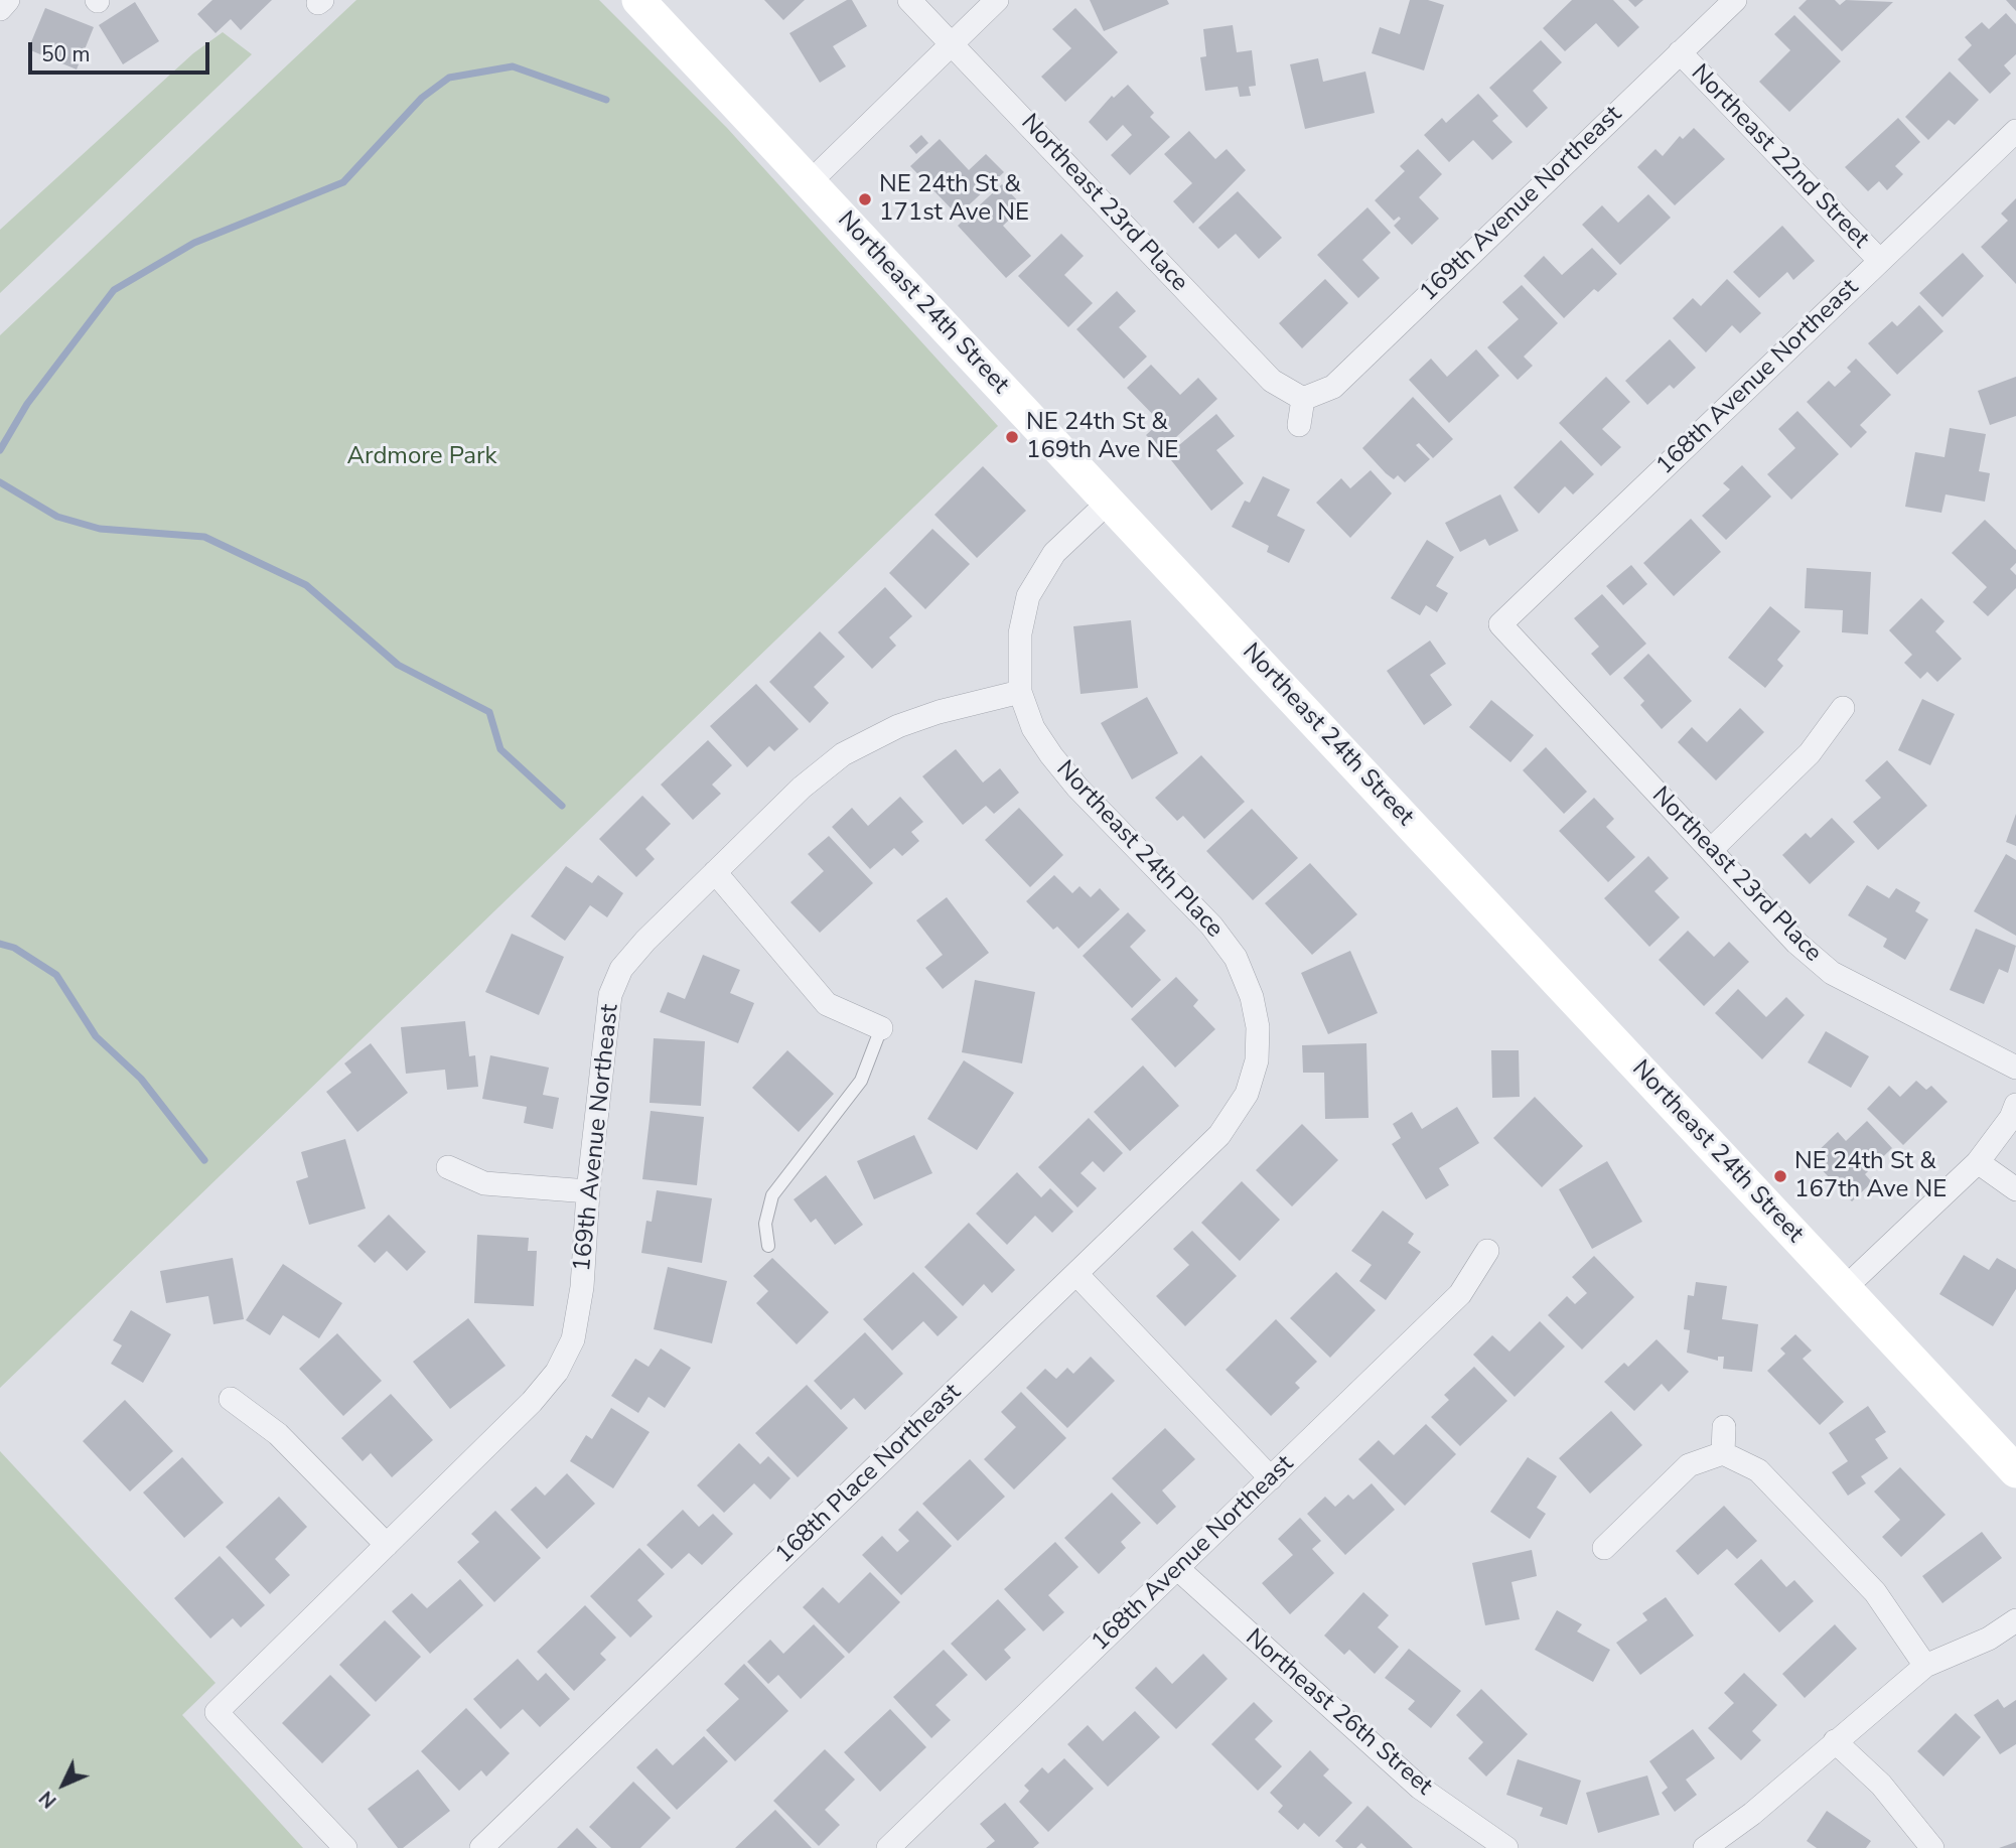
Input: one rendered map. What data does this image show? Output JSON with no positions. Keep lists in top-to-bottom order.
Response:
{
  "streets": {
    "main road": ["Northeast 24th Street"],
    "street": [
      "Northeast 22nd Street",
      "Northeast 23rd Place",
      "169th Avenue Northeast",
      "168th Avenue Northeast",
      "Northeast 24th Place",
      "168th Place Northeast",
      "Northeast 26th Street"
    ]
  },
  "crossings": [
    ["Northeast 22nd Street", "169th Avenue Northeast"],
    ["Northeast 22nd Street", "168th Avenue Northeast"],
    ["Northeast 23rd Place", "169th Avenue Northeast"],
    ["Northeast 23rd Place", "168th Avenue Northeast"],
    ["169th Avenue Northeast", "Northeast 24th Place"],
    ["168th Avenue Northeast", "Northeast 26th Street"],
    ["Northeast 24th Place", "168th Place Northeast"]
  ],
  "parks": ["Ardmore Park"],
  "places": ["NE 24th St & 171st Ave NE", "NE 24th St & 169th Ave NE", "NE 24th St & 167th Ave NE"],
  "scale_bar": "50 m",
  "north": "bottom left"
}
